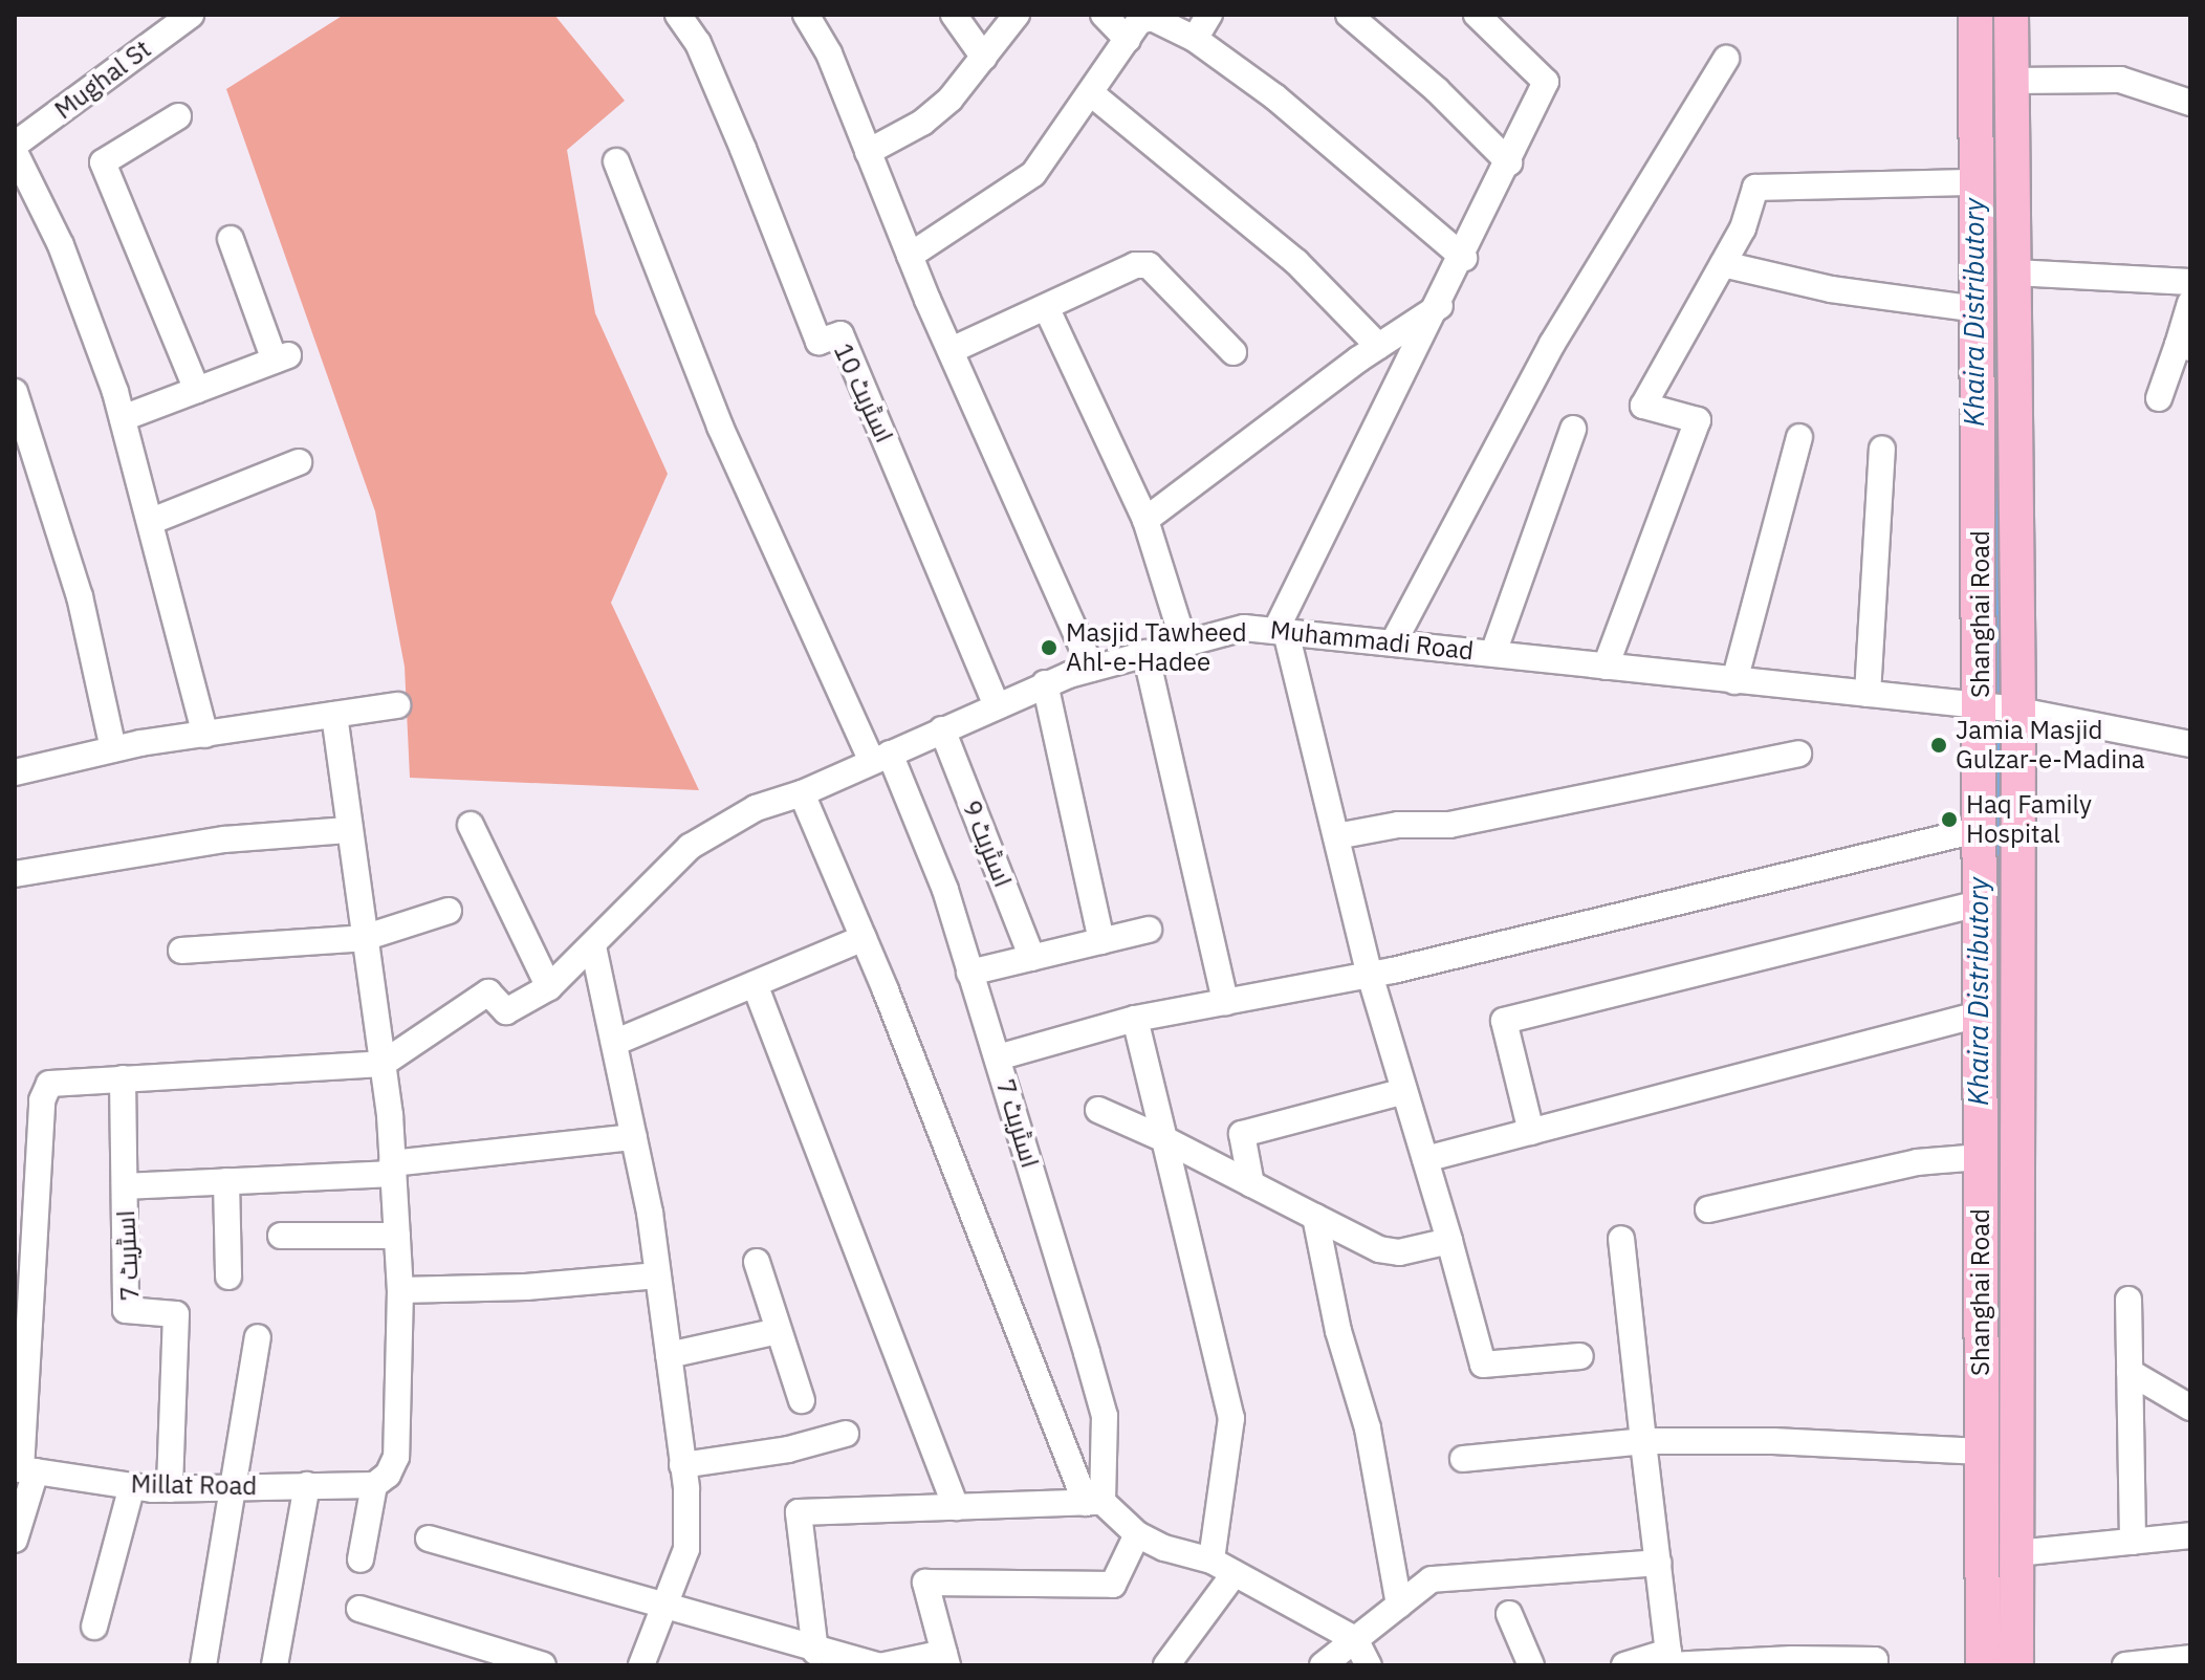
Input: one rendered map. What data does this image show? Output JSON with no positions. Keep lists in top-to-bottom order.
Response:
{
  "streets": {
    "main road": ["Shanghai Road"],
    "street": [
      "Mughal St",
      "اسٹریٹ 10",
      "Muhammadi Road",
      "اسٹریٹ 9",
      "اسٹریٹ 7",
      "Millat Road"
    ]
  },
  "crossings": [
    ["اسٹریٹ 10", "Muhammadi Road"],
    ["Shanghai Road", "Muhammadi Road"],
    ["Muhammadi Road", "اسٹریٹ 9"],
    ["Muhammadi Road", "اسٹریٹ 7"],
    ["اسٹریٹ 7", "Millat Road"]
  ],
  "water": ["Khaira Distributory"],
  "places": ["Masjid Tawheed Ahl-e-Hadee", "Jamia Masjid Gulzar-e-Madina", "Haq Family Hospital"]
}
